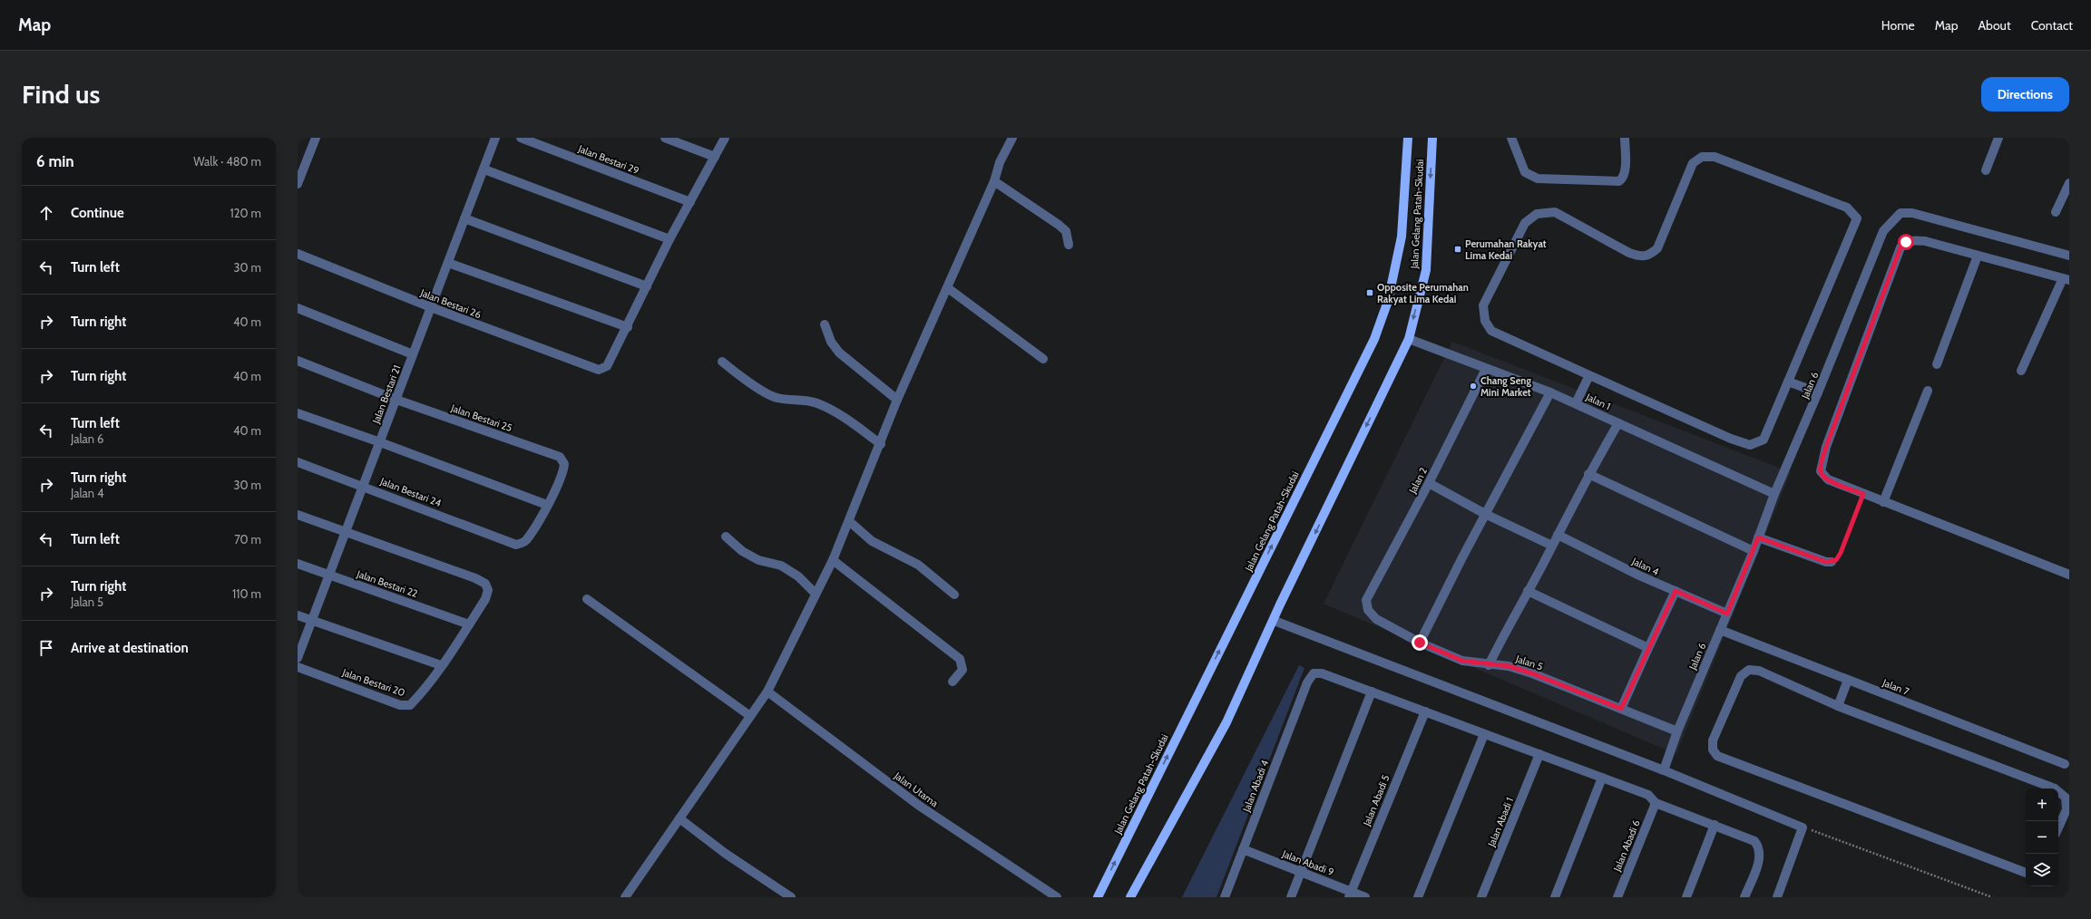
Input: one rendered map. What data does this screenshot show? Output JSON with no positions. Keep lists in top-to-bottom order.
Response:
{
  "streets": {
    "main road": ["Jalan Gelang Patah-Skudai"],
    "street": [
      "Jalan Bestari 29",
      "Jalan Bestari 26",
      "Jalan 6",
      "Jalan Bestari 21",
      "Jalan 1",
      "Jalan Bestari 25",
      "Jalan 2",
      "Jalan Bestari 24",
      "Jalan 4",
      "Jalan Bestari 22",
      "Jalan 5",
      "Jalan Bestari 20",
      "Jalan 7",
      "Jalan Abadi 4",
      "Jalan Utama",
      "Jalan Abadi 5",
      "Jalan Abadi 1",
      "Jalan Abadi 6",
      "Jalan Abadi 9"
    ]
  },
  "crossings": [
    ["Jalan Gelang Patah-Skudai", "Jalan 1"],
    ["Jalan Bestari 26", "Jalan Bestari 21"],
    ["Jalan 6", "Jalan 1"],
    ["Jalan 6", "Jalan 4"],
    ["Jalan 6", "Jalan 5"],
    ["Jalan 6", "Jalan 7"],
    ["Jalan Bestari 21", "Jalan Bestari 25"],
    ["Jalan Bestari 21", "Jalan Bestari 24"],
    ["Jalan Bestari 21", "Jalan Bestari 22"],
    ["Jalan Bestari 21", "Jalan Bestari 20"],
    ["Jalan 1", "Jalan 2"],
    ["Jalan Bestari 25", "Jalan Bestari 24"],
    ["Jalan 2", "Jalan 5"],
    ["Jalan Bestari 22", "Jalan Bestari 20"],
    ["Jalan Abadi 4", "Jalan Abadi 9"],
    ["Jalan Abadi 5", "Jalan Abadi 9"]
  ],
  "places": {
    "transit": ["Perumahan Rakyat Lima Kedai", "Opposite Perumahan Rakyat Lima Kedai"],
    "other": ["Chang Seng Mini Market"]
  },
  "page": {
    "header": "Map",
    "nav": [
      "Home",
      "Map",
      "About",
      "Contact"
    ],
    "buttons": "Directions",
    "title": "Find us",
    "heading": ["6 min", "Walk · 480 m"],
    "list": [
      ["Continue", "120 m"],
      ["Turn left", "30 m"],
      ["Turn right", "40 m"],
      ["Turn right", "40 m"],
      ["Turn left", "Jalan 6", "40 m"],
      ["Turn right", "Jalan 4", "30 m"],
      ["Turn left", "70 m"],
      ["Turn right", "Jalan 5", "110 m"],
      "Arrive at destination"
    ],
    "map_buttons": ["+", "−"]
  }
}
